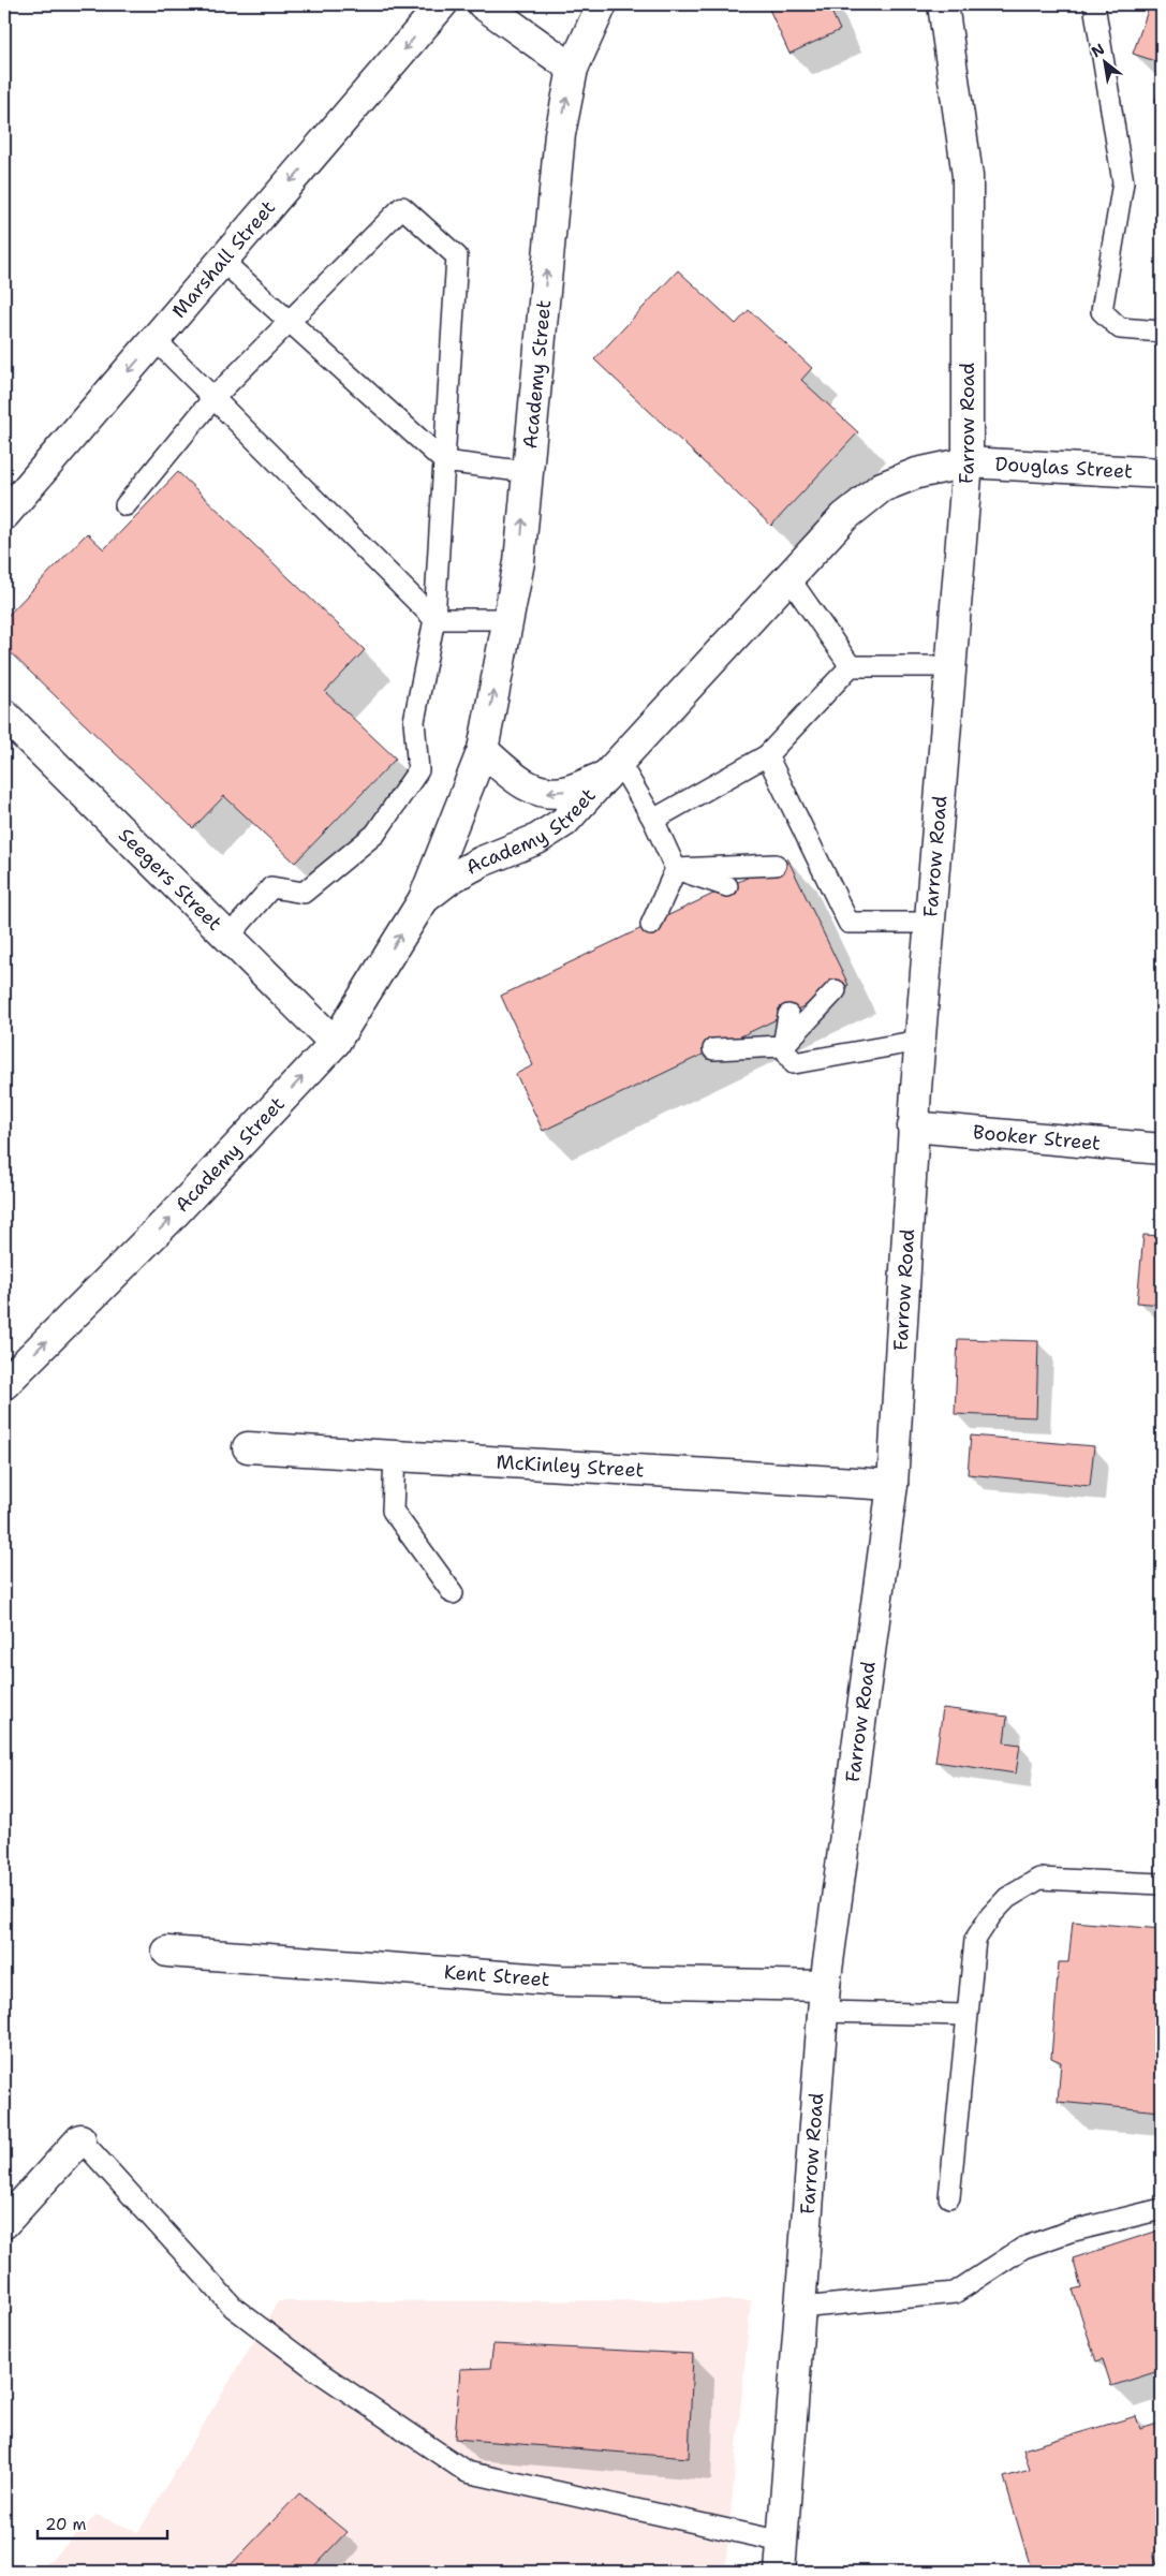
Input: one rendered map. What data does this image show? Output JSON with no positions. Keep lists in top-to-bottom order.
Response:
{
  "streets": {
    "main road": [
      "Marshall Street",
      "Academy Street",
      "Farrow Road",
      "Douglas Street",
      "Seegers Street",
      "Booker Street",
      "McKinley Street",
      "Kent Street"
    ]
  },
  "crossings": [
    ["Academy Street", "Farrow Road"],
    ["Academy Street", "Douglas Street"],
    ["Academy Street", "Seegers Street"],
    ["Farrow Road", "Douglas Street"],
    ["Farrow Road", "Booker Street"],
    ["Farrow Road", "McKinley Street"],
    ["Farrow Road", "Kent Street"]
  ],
  "one_way": ["Marshall Street", "Academy Street"],
  "scale_bar": "20 m",
  "north": "top left"
}
